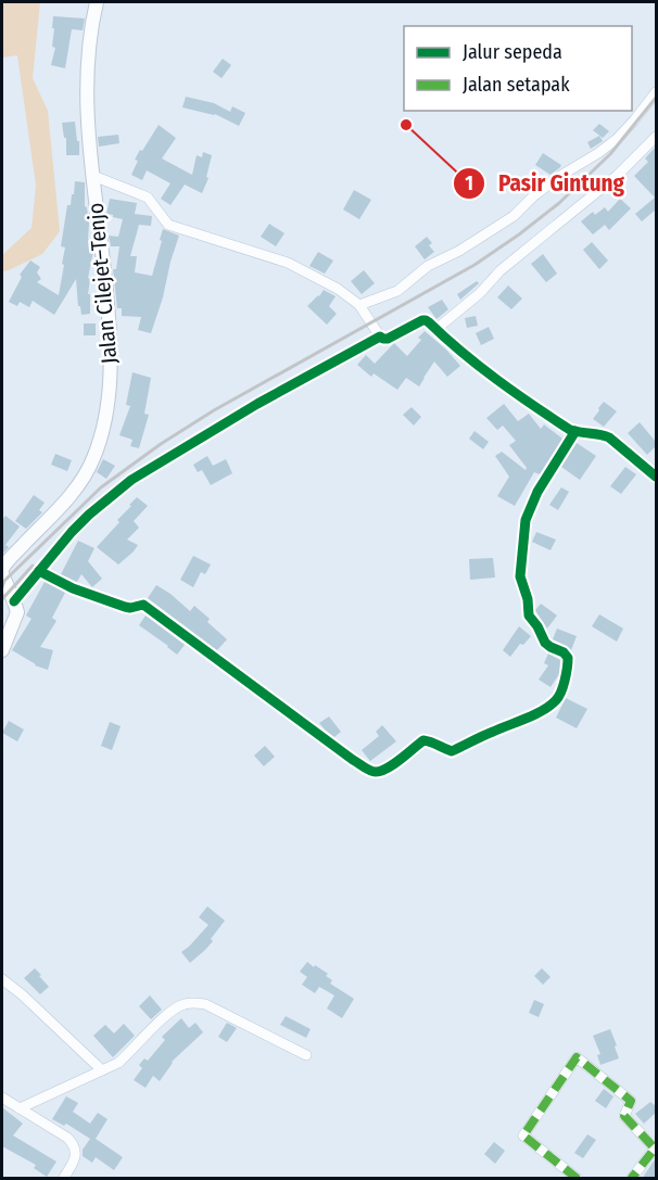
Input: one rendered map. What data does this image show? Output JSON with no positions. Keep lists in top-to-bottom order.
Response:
{
  "streets": {
    "main road": ["Jalan Cilejet–Tenjo"]
  },
  "places": ["Pasir Gintung"],
  "legend": ["Jalur sepeda", "Jalan setapak"]
}
